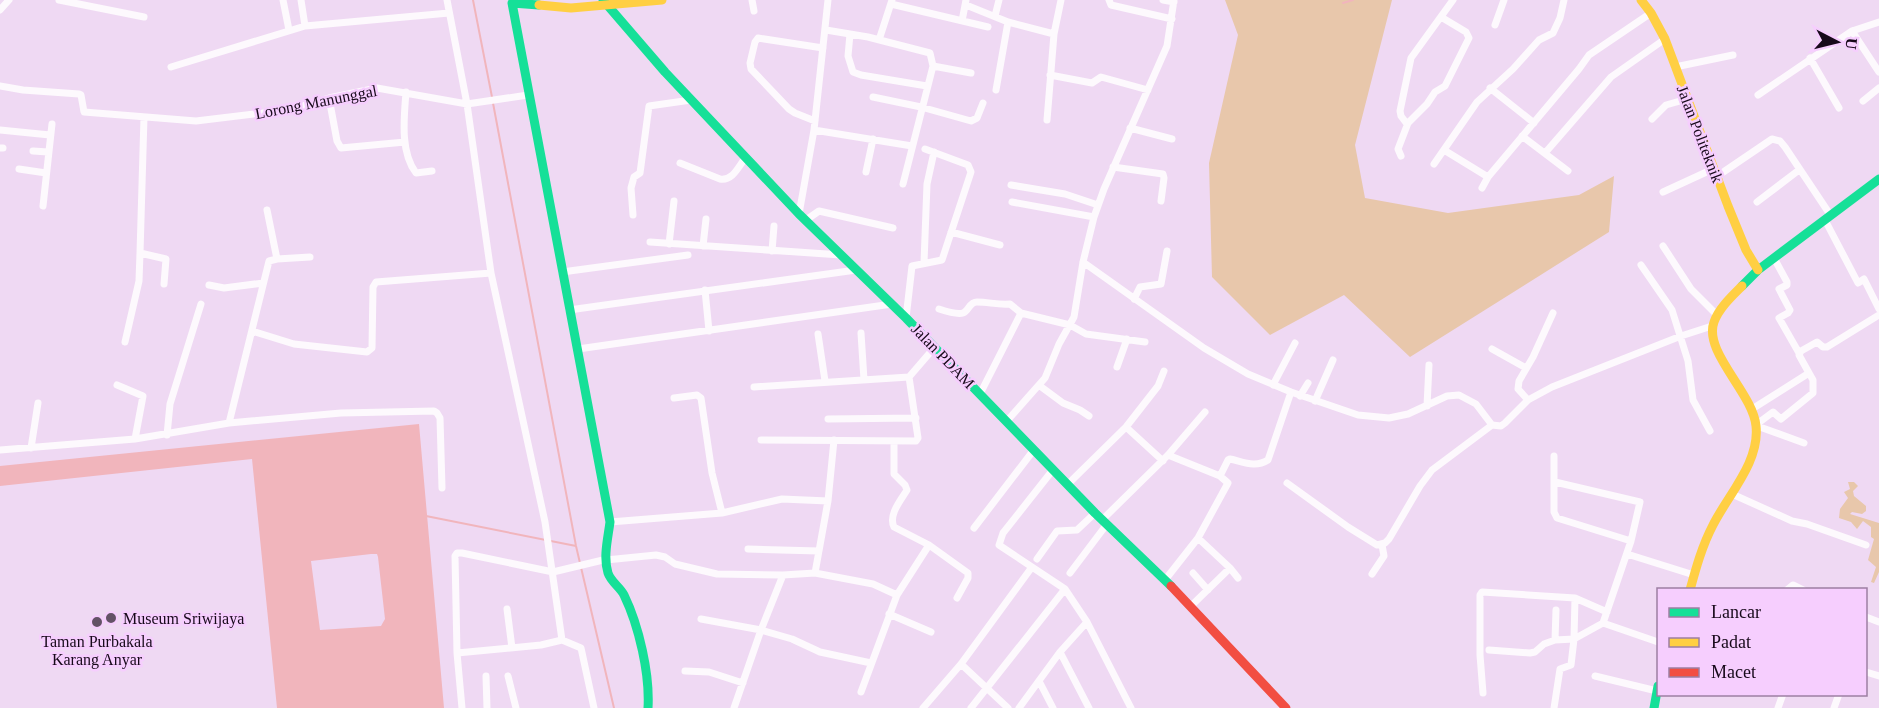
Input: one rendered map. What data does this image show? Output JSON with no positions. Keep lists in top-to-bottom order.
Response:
{
  "streets": {
    "street": ["Lorong Manunggal", "Jalan Politeknik", "Jalan PDAM"]
  },
  "places": ["Museum Sriwijaya", "Taman Purbakala Karang Anyar"],
  "legend": ["Lancar", "Padat", "Macet"],
  "north": "right"
}
